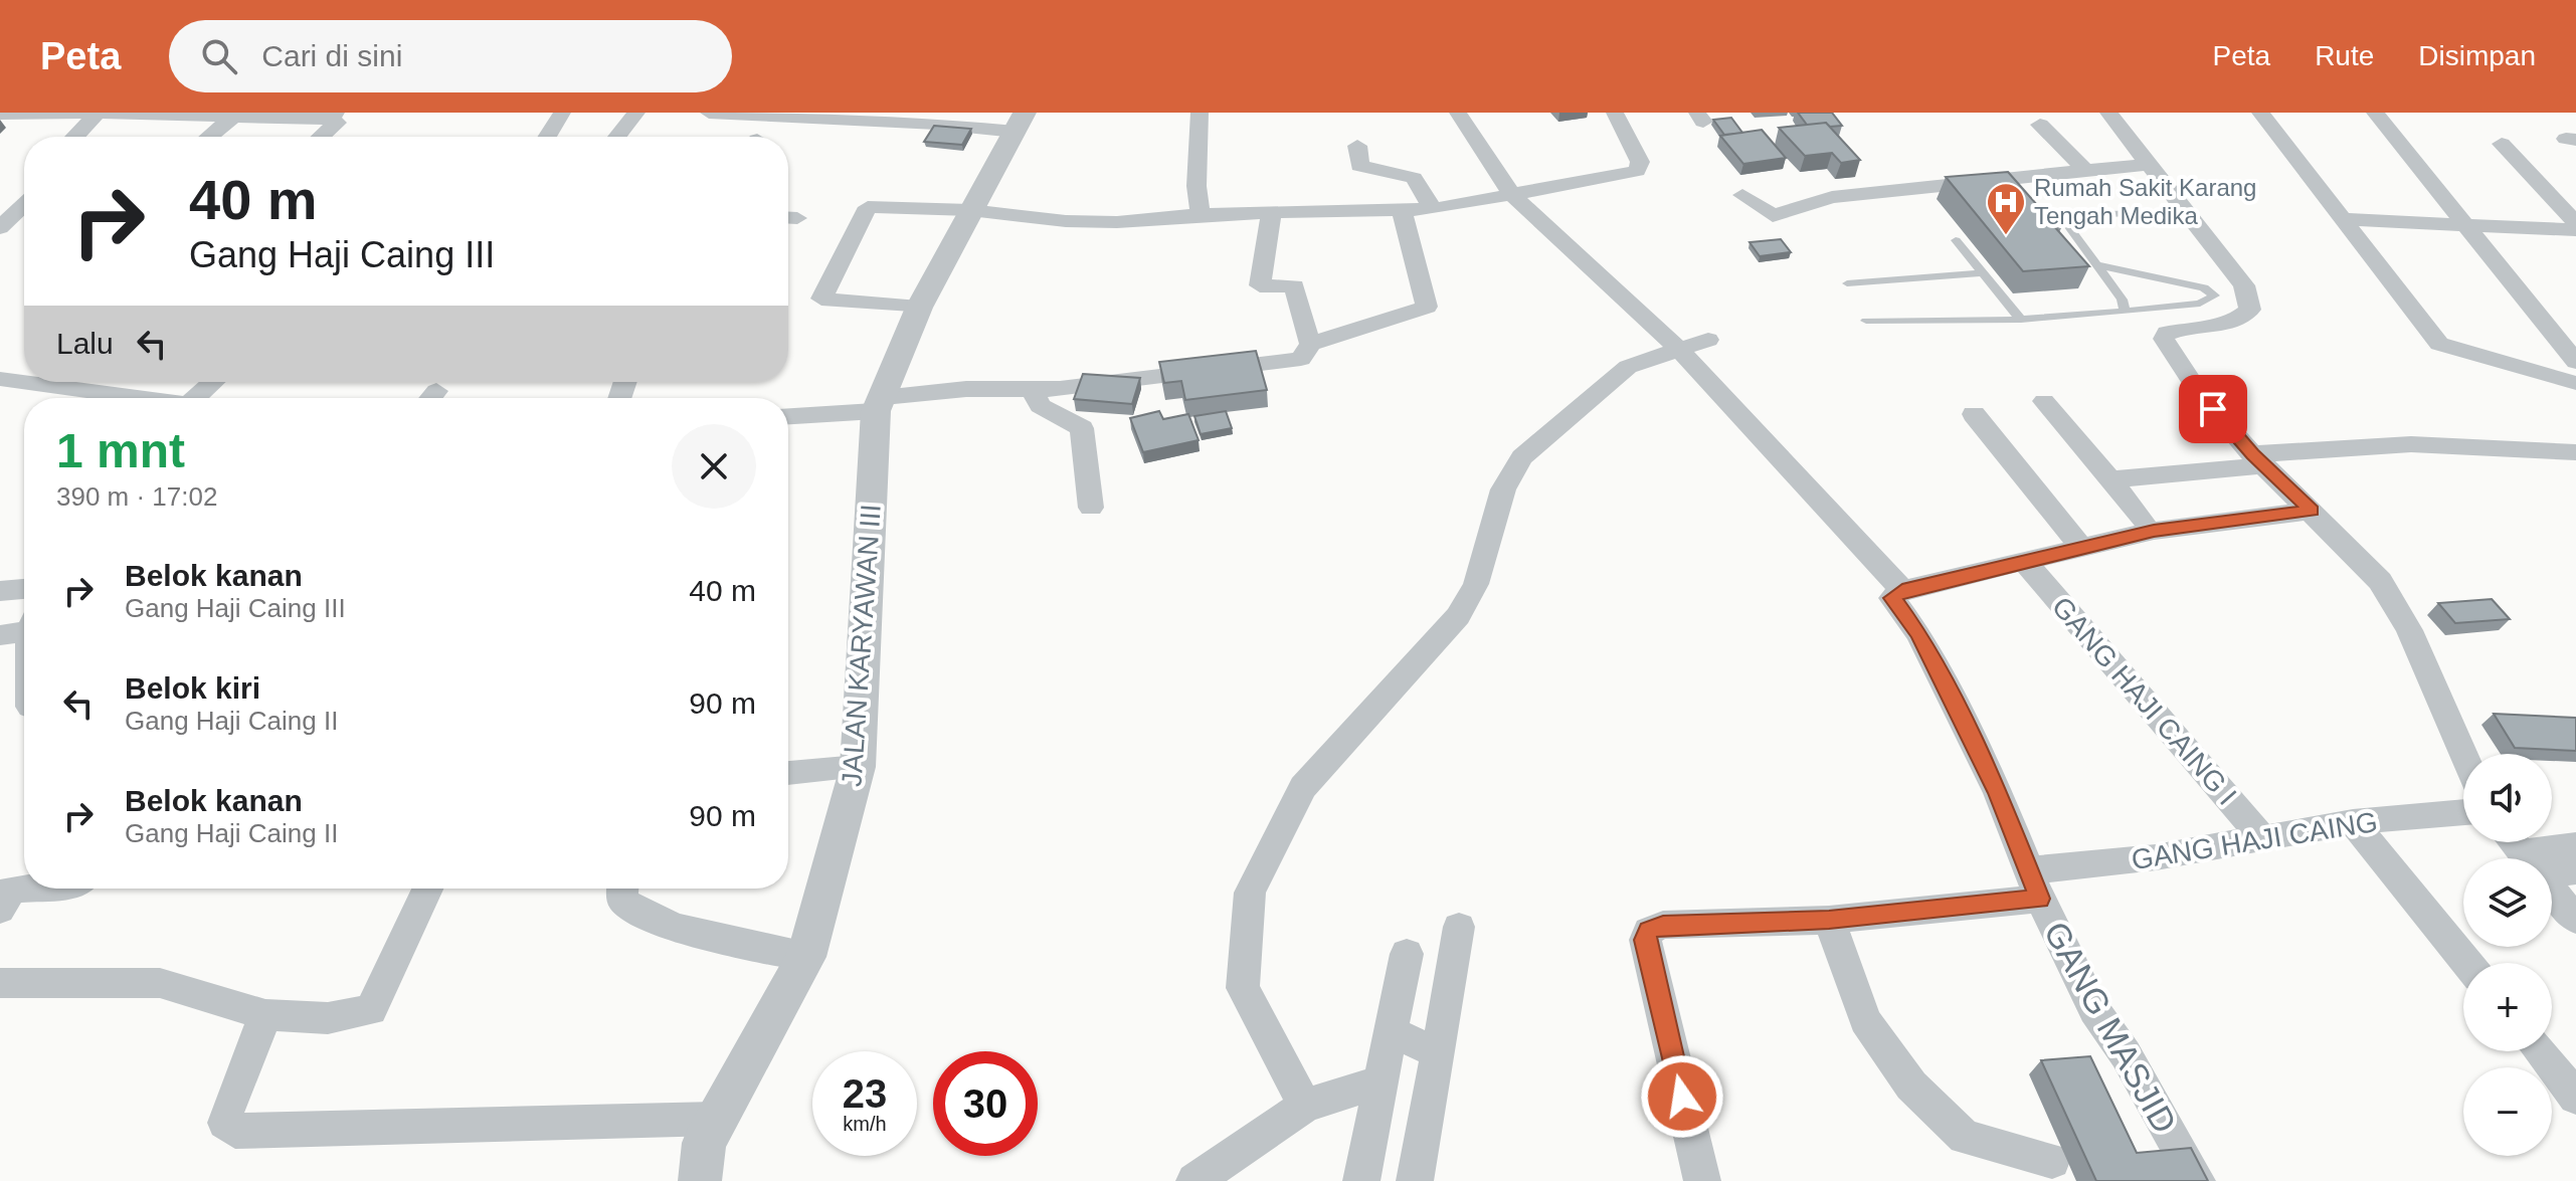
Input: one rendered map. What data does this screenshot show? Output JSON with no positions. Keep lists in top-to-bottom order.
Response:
{
  "streets": {
    "street": [
      "JALAN KARYAWAN III",
      "GANG HAJI CAING I",
      "GANG HAJI CAING",
      "GANG MASJID"
    ]
  },
  "crossings": [
    ["GANG HAJI CAING I", "GANG HAJI CAING"],
    ["GANG HAJI CAING", "GANG MASJID"]
  ],
  "places": {
    "hospital": ["Rumah Sakit Karang Tengah Medika"]
  },
  "page": {
    "header": "Peta",
    "search": "Cari di sini",
    "nav": ["Peta", "Rute", "Disimpan"],
    "turn": ["40 m", "Gang Haji Caing III"],
    "then": "Lalu",
    "heading": ["1 mnt", "390 m · 17:02"],
    "list": [
      {
        "name": "Belok kanan",
        "note": "Gang Haji Caing III",
        "value": "40 m"
      },
      {
        "name": "Belok kiri",
        "note": "Gang Haji Caing II",
        "value": "90 m"
      },
      {
        "name": "Belok kanan",
        "note": "Gang Haji Caing II",
        "value": "90 m"
      }
    ],
    "map_buttons": ["+", "−"],
    "speed": "23 km/h",
    "limit": "30"
  }
}
